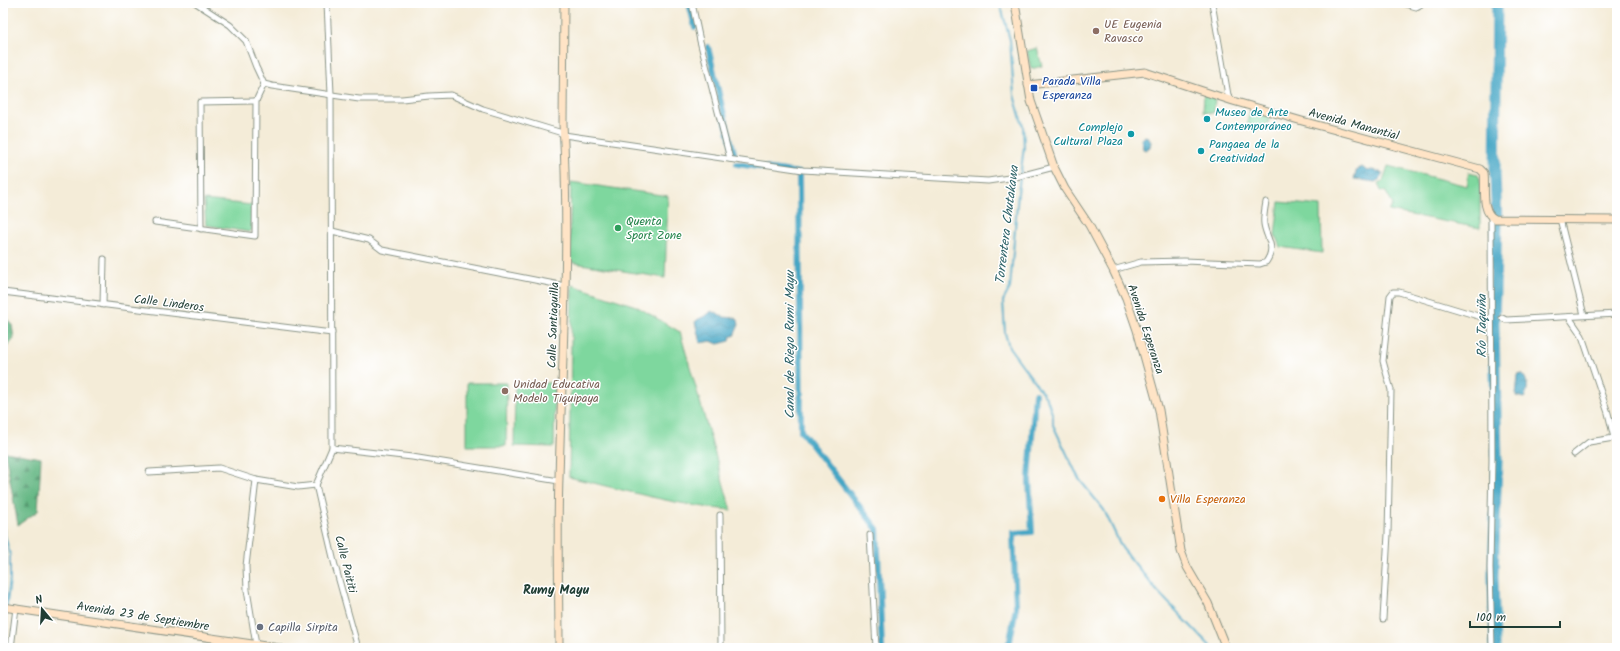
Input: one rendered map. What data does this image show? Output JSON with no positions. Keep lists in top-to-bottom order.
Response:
{
  "streets": {
    "main road": [
      "Avenida Manantial",
      "Calle Santiaguilla",
      "Avenida Esperanza",
      "Avenida 23 de Septiembre"
    ],
    "street": ["Calle Linderos", "Calle Paititi"]
  },
  "crossings": [
    ["Avenida Manantial", "Avenida Esperanza"]
  ],
  "districts": ["Rumy Mayu"],
  "water": ["Torrentera Chutakawa", "Río Taquiña", "Canal de Riego Rumi Mayu"],
  "places": {
    "other": [
      "UE Eugenia Ravasco",
      "Museo de Arte Contemporáneo",
      "Complejo Cultural Plaza",
      "Pangaea de la Creatividad",
      "Quenta Sport Zone",
      "Unidad Educativa Modelo Tiquipaya",
      "Villa Esperanza",
      "Capilla Sirpita"
    ],
    "transit": ["Parada Villa Esperanza"]
  },
  "scale_bar": "100 m",
  "north": "top"
}
